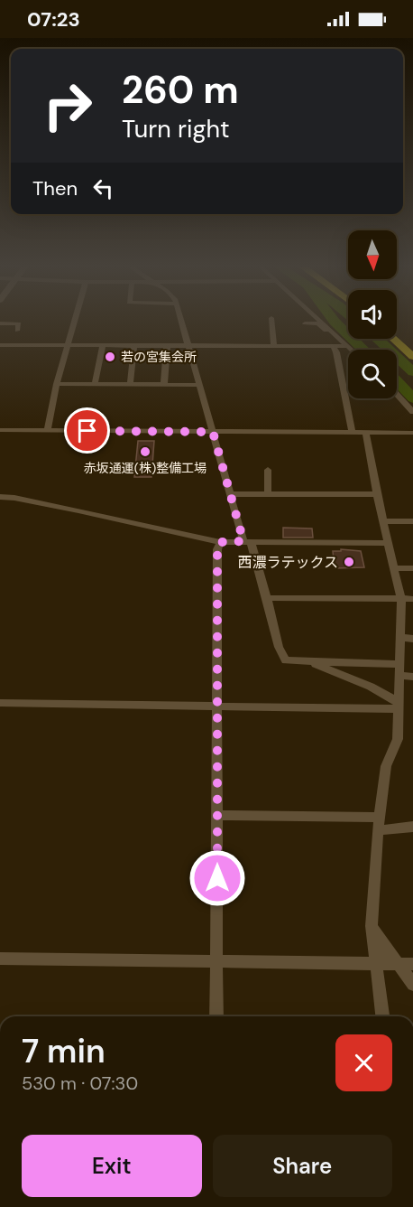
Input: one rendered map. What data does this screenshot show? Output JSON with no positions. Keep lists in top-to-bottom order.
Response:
{
  "places": ["若の宮集会所", "赤坂通運(株)整備工場", "西濃ラテックス"],
  "north": "bottom",
  "page": {
    "status": "07:23",
    "turn": ["260 m", "Turn right"],
    "then": "Then",
    "heading": ["7 min", "530 m · 07:30"],
    "buttons": ["Exit", "Share"]
  }
}
